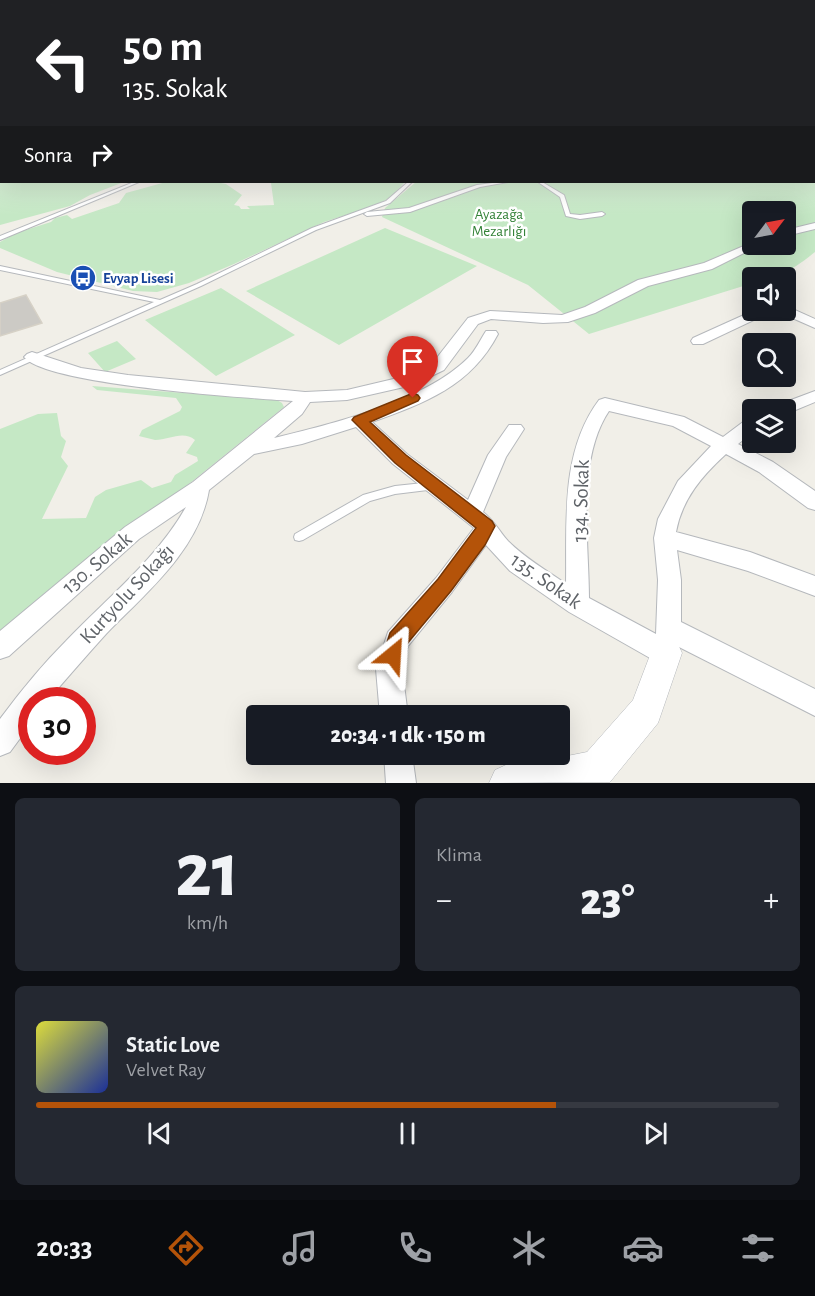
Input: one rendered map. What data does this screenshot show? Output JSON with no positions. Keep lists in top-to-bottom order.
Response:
{
  "streets": {
    "street": [
      "134. Sokak",
      "130. Sokak",
      "135. Sokak",
      "Kurtyolu Sokağı"
    ]
  },
  "crossings": [
    ["134. Sokak", "135. Sokak"],
    ["130. Sokak", "Kurtyolu Sokağı"]
  ],
  "parks": ["Ayazağa Mezarlığı"],
  "places": {
    "bus stop": ["Evyap Lisesi"]
  },
  "north": "top right",
  "page": {
    "turn": ["50 m", "135. Sokak"],
    "then": "Sonra",
    "limit": "30",
    "trip": "20:34 · 1 dk · 150 m",
    "tile": [
      ["21", "km/h"],
      "Klima"
    ],
    "heat": ["−", "23°", "+"],
    "song": ["Static Love", "Velvet Ray"],
    "tabs": "20:33"
  }
}
